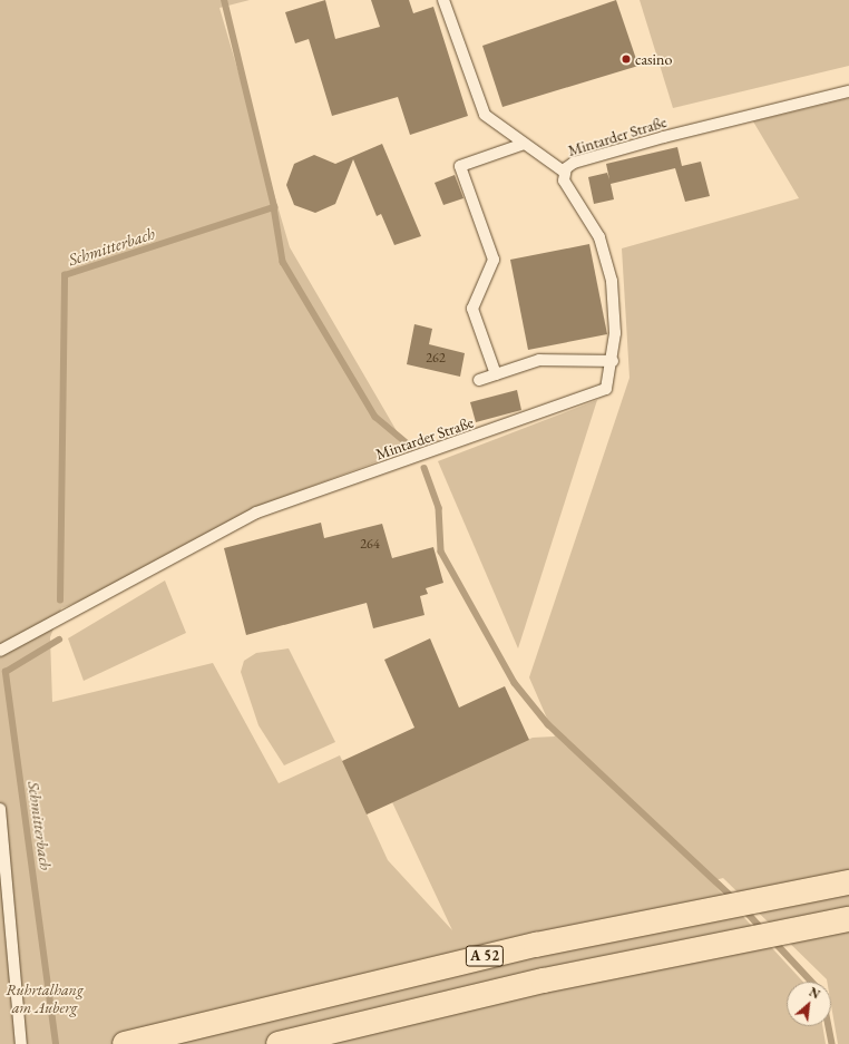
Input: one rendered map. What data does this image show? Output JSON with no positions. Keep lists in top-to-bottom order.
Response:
{
  "streets": {
    "highway": ["A 52"],
    "lane": ["Mintarder Straße"]
  },
  "water": ["Schmitterbach"],
  "parks": ["Ruhrtalhang am Auberg"],
  "places": ["casino"],
  "house_numbers": ["262", "264"],
  "north": "top right"
}
